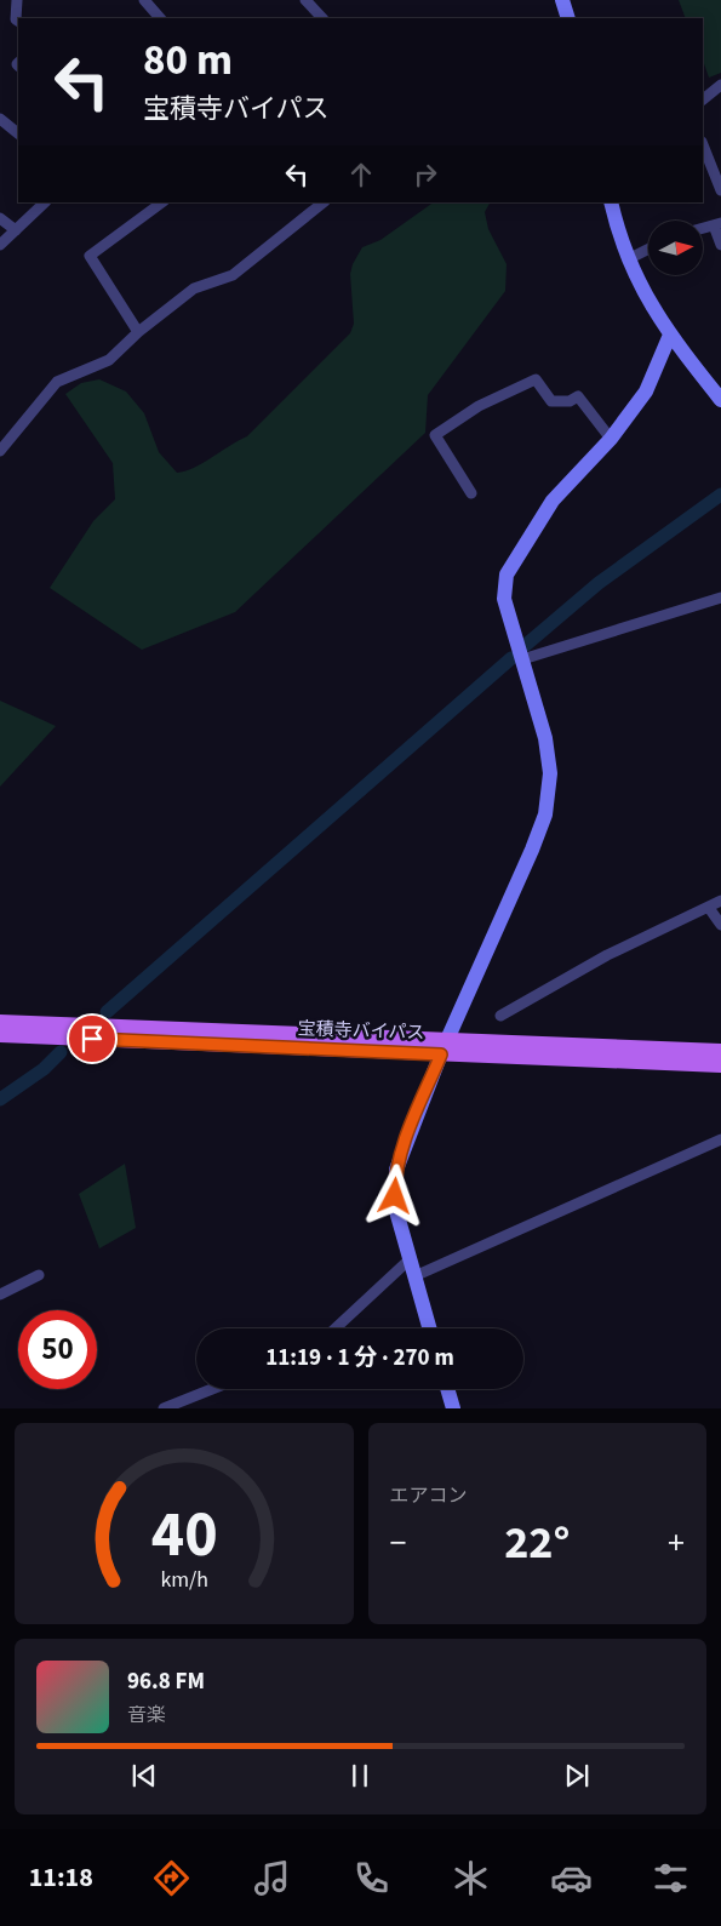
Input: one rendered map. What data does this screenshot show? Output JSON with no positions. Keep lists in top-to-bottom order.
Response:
{
  "streets": {
    "main road": ["宝積寺バイパス"]
  },
  "north": "right",
  "page": {
    "turn": ["80 m", "宝積寺バイパス"],
    "limit": "50",
    "trip": "11:19 · 1 分 · 270 m",
    "tile": "エアコン",
    "heat": ["−", "22°", "+"],
    "song": ["96.8 FM", "音楽"],
    "tabs": "11:18",
    "gauge": ["40", "km/h"]
  }
}
